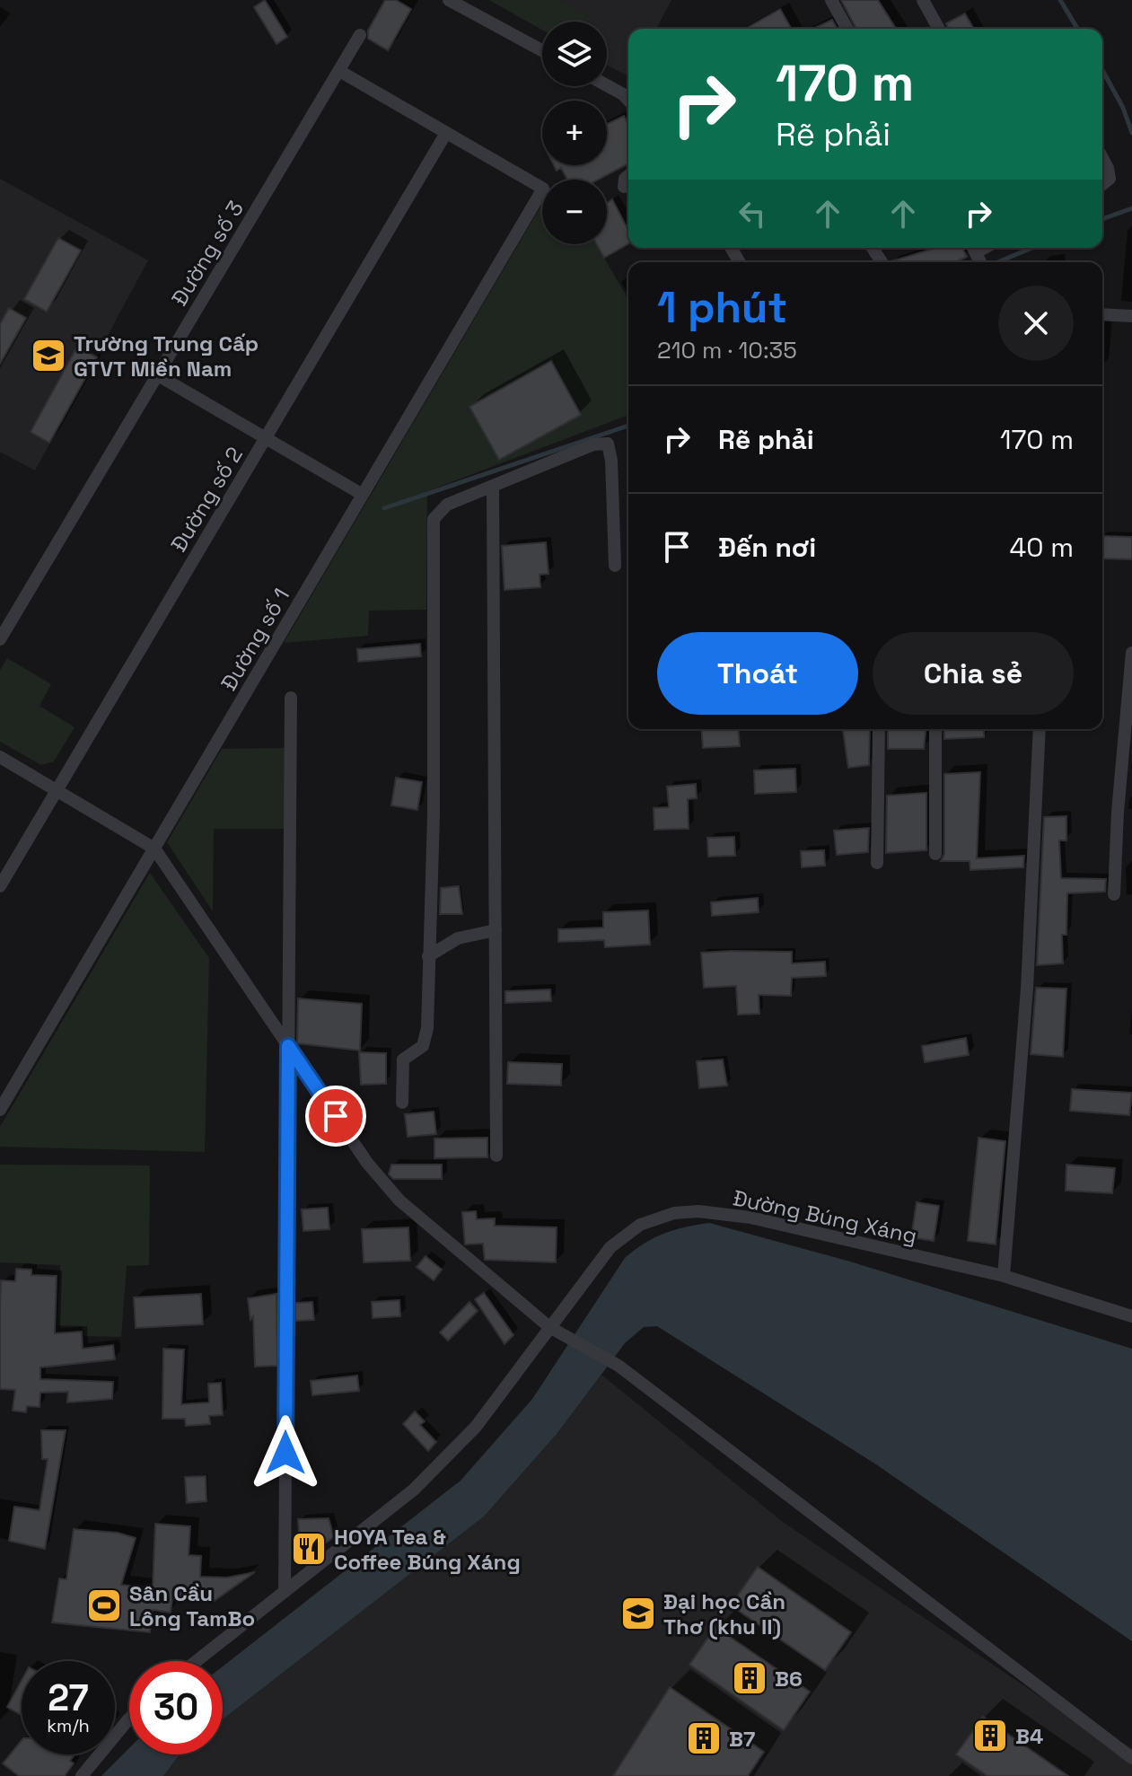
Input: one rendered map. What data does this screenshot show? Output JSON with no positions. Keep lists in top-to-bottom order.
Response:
{
  "streets": {
    "street": [
      "Đường số 3",
      "Đường số 2",
      "Đường số 1",
      "Đường Búng Xáng"
    ]
  },
  "crossings": [
    ["Đường số 2", "Đường số 1"]
  ],
  "places": {
    "school or university": ["Trường Trung Cấp GTVT Miền Nam", "Đại học Cần Thơ (khu II)"],
    "restaurant": ["HOYA Tea & Coffee Búng Xáng"],
    "sports": ["Sân Cầu Lông TamBo"],
    "building": ["B6", "B4", "B7"]
  },
  "page": {
    "map_buttons": ["+", "−"],
    "turn": ["170 m", "Rẽ phải"],
    "heading": ["1 phút", "210 m · 10:35"],
    "list": [
      {
        "name": "Rẽ phải",
        "value": "170 m"
      },
      {
        "name": "Đến nơi",
        "value": "40 m"
      }
    ],
    "buttons": ["Thoát", "Chia sẻ"],
    "speed": "27 km/h",
    "limit": "30"
  }
}
